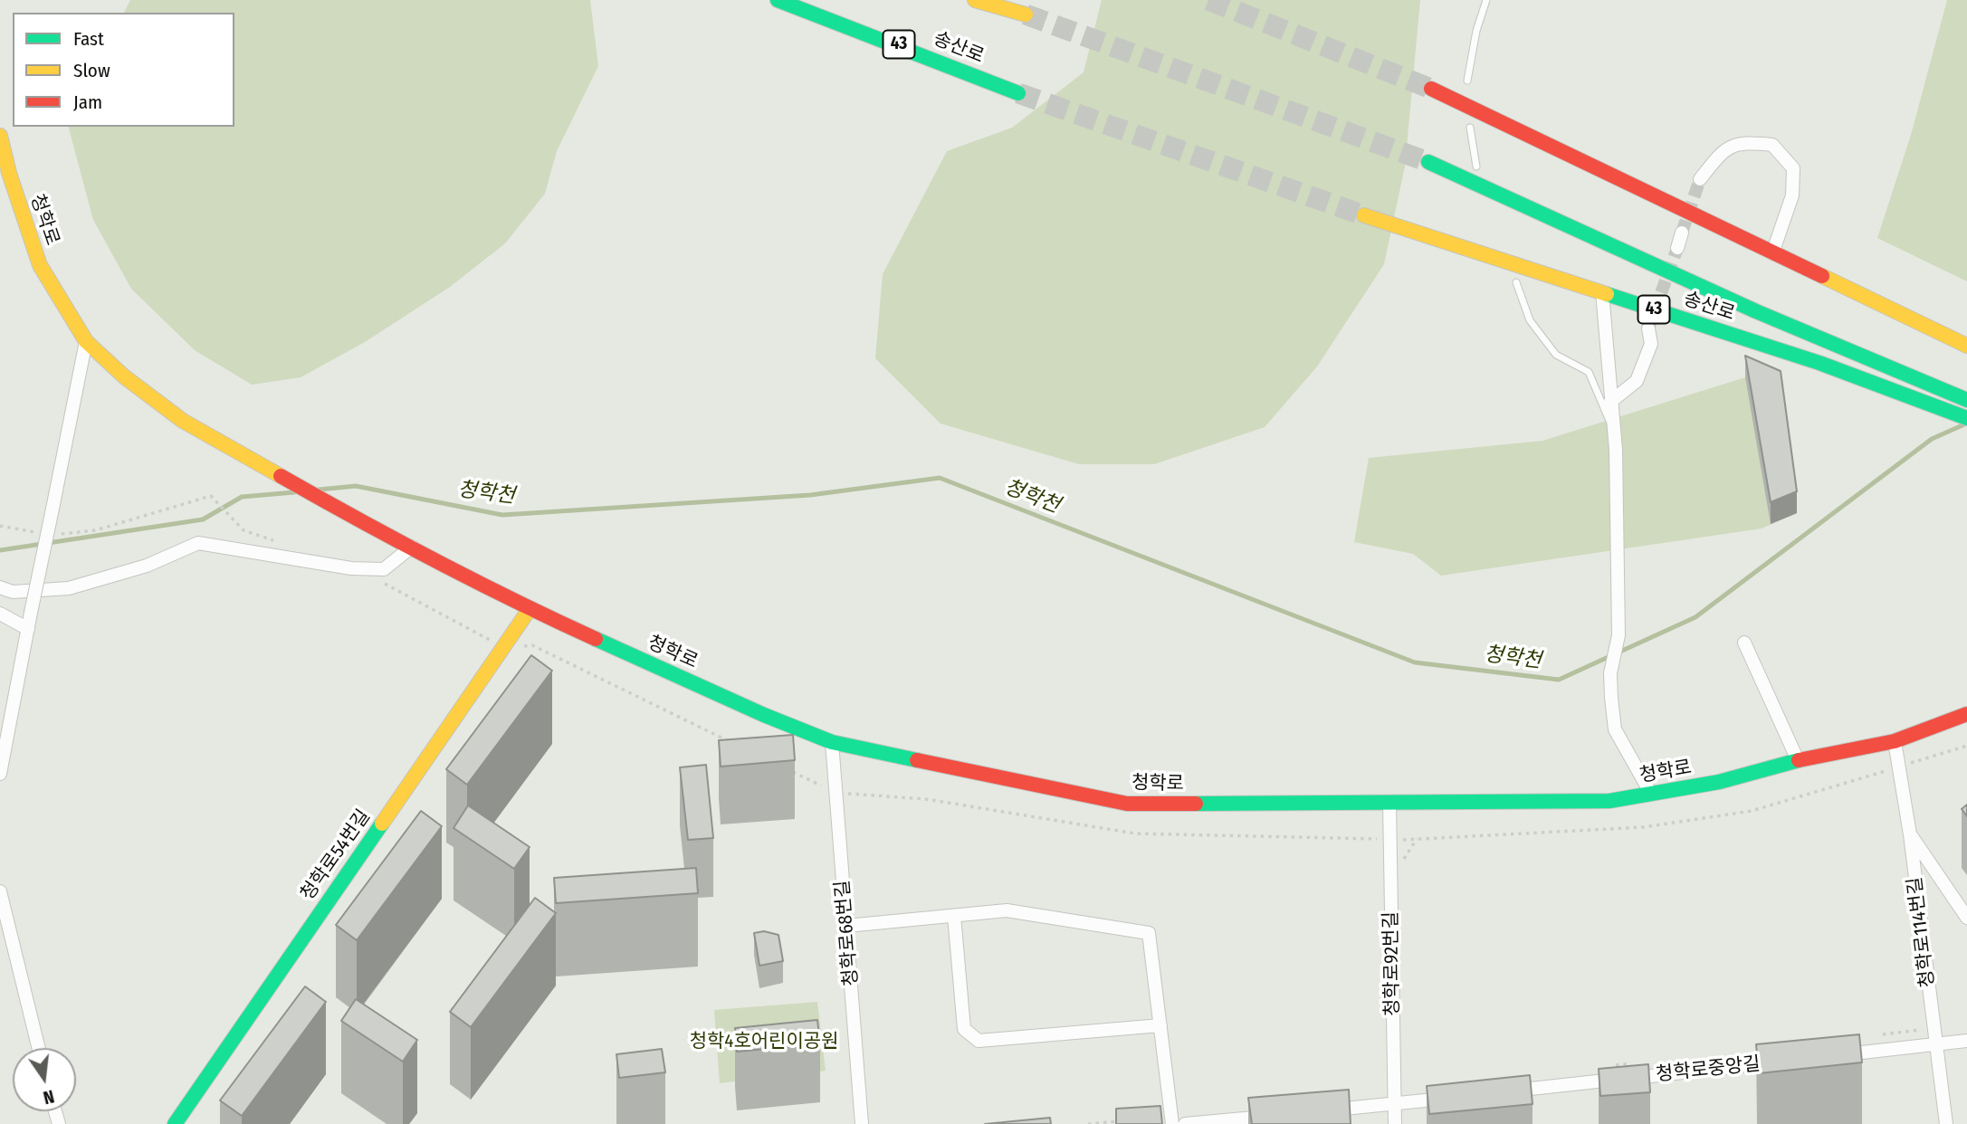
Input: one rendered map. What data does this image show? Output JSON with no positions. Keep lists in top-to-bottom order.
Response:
{
  "streets": {
    "street": [
      "43",
      "송산로",
      "청학로",
      "청학로54번길",
      "청학로114번길",
      "청학로68번길",
      "청학로92번길",
      "청학로중앙길"
    ]
  },
  "crossings": [
    ["청학로", "청학로54번길"],
    ["청학로", "청학로114번길"],
    ["청학로", "청학로68번길"],
    ["청학로", "청학로92번길"]
  ],
  "water": ["청학천"],
  "parks": ["청학4호어린이공원"],
  "legend": ["Fast", "Slow", "Jam"],
  "north": "bottom"
}
